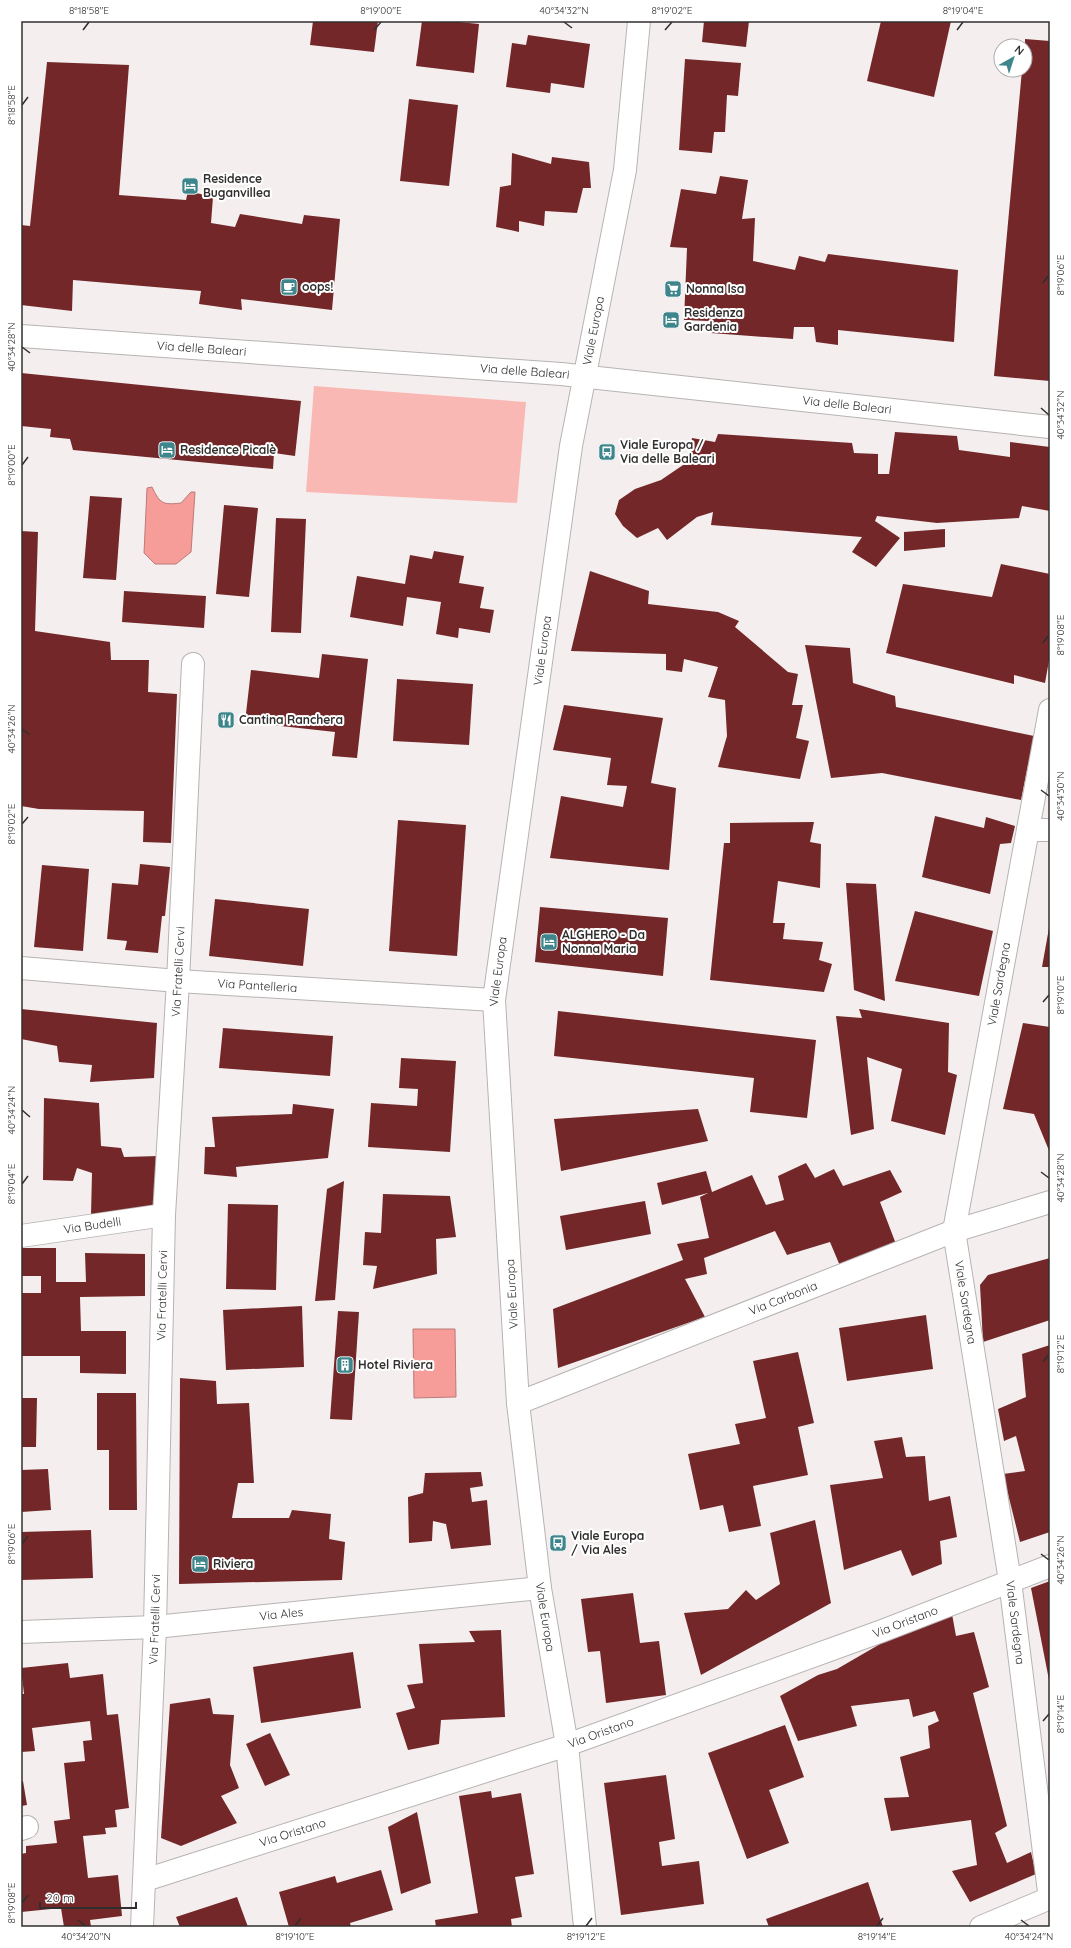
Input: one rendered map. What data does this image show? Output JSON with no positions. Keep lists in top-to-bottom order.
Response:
{
  "streets": {
    "street": [
      "Viale Europa",
      "Via delle Baleari",
      "Via Fratelli Cervi",
      "Viale Sardegna",
      "Via Pantelleria",
      "Via Budelli",
      "Via Carbonia",
      "Via Ales",
      "Via Oristano"
    ]
  },
  "crossings": [
    ["Viale Europa", "Via delle Baleari"],
    ["Viale Europa", "Via Pantelleria"],
    ["Viale Europa", "Via Carbonia"],
    ["Viale Europa", "Via Ales"],
    ["Viale Europa", "Via Oristano"],
    ["Via Fratelli Cervi", "Via Pantelleria"],
    ["Via Fratelli Cervi", "Via Budelli"],
    ["Via Fratelli Cervi", "Via Ales"],
    ["Via Fratelli Cervi", "Via Oristano"],
    ["Viale Sardegna", "Via Carbonia"],
    ["Viale Sardegna", "Via Oristano"]
  ],
  "places": {
    "hotel": [
      "Residence Buganvillea",
      "Residenza Gardenia",
      "Residence Picalè",
      "ALGHERO - Da Nonna Maria",
      "Riviera"
    ],
    "cafe": ["oops!"],
    "supermarket": ["Nonna Isa"],
    "bus stop": ["Viale Europa / Via delle Baleari", "Viale Europa / Via Ales"],
    "restaurant": ["Cantina Ranchera"],
    "building": ["Hotel Riviera"]
  },
  "scale_bar": "20 m",
  "north": "top right",
  "coordinates": [
    "8°18'58\"E",
    "8°19'00\"E",
    "40°34'32\"N",
    "8°19'02\"E",
    "8°19'04\"E",
    "8°19'06\"E",
    "40°34'28\"N",
    "8°19'08\"E",
    "40°34'26\"N",
    "40°34'30\"N",
    "8°19'10\"E",
    "40°34'24\"N",
    "8°19'12\"E",
    "8°19'14\"E",
    "40°34'20\"N"
  ]
}
